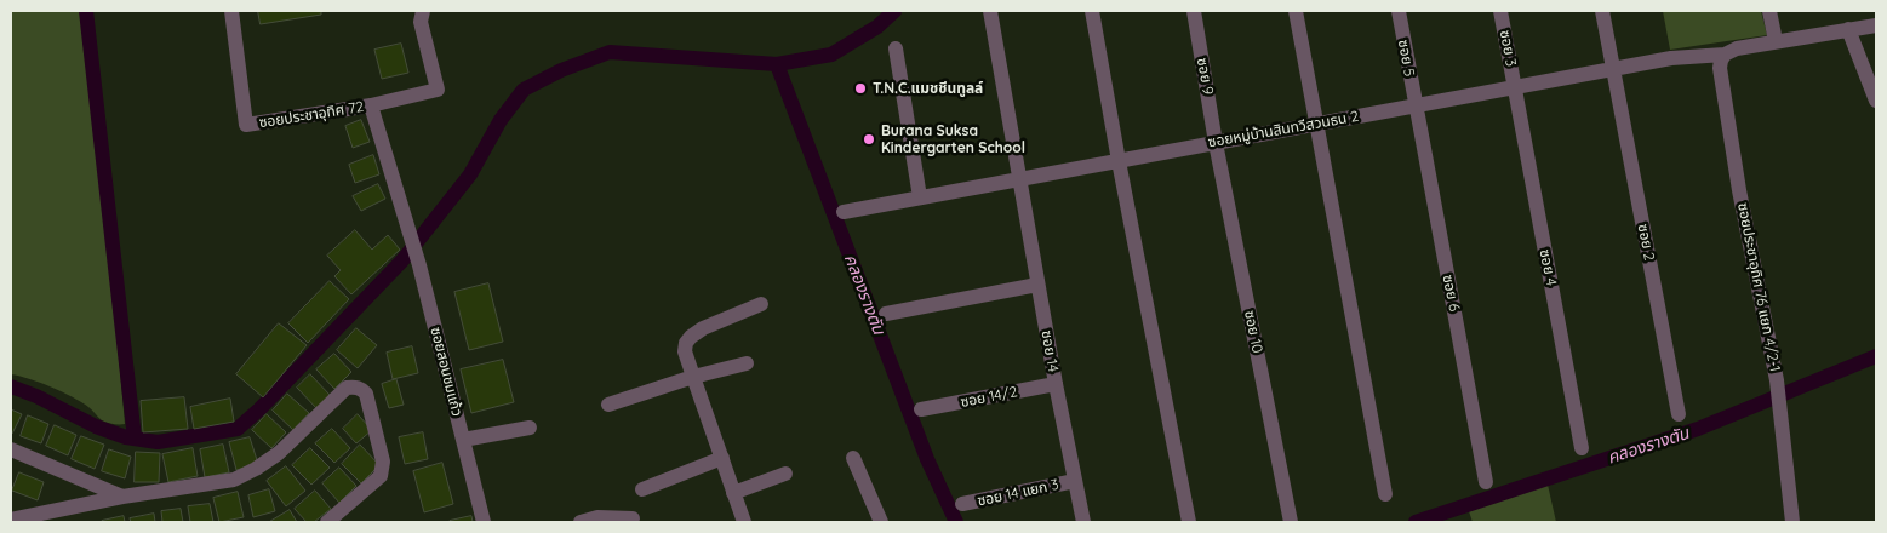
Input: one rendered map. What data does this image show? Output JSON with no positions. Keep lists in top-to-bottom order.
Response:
{
  "streets": {
    "street": [
      "ซอย 3",
      "ซอย 5",
      "ซอย 9",
      "ซอยประชาอุทิศ 72",
      "ซอยหมู่บ้านสินทวีสวนธน 2",
      "ซอย 2",
      "ซอย 4",
      "ซอยประชาอุทิศ 76 แยก 4/2-1",
      "ซอย 6",
      "ซอย 10",
      "ซอย 14",
      "ซอยสอนชมแก้ว",
      "ซอย 14/2",
      "ซอย 14 แยก 3"
    ]
  },
  "crossings": [
    ["ซอย 3", "ซอยหมู่บ้านสินทวีสวนธน 2"],
    ["ซอย 3", "ซอย 4"],
    ["ซอย 5", "ซอยหมู่บ้านสินทวีสวนธน 2"],
    ["ซอย 5", "ซอย 6"],
    ["ซอย 9", "ซอยหมู่บ้านสินทวีสวนธน 2"],
    ["ซอย 9", "ซอย 10"],
    ["ซอยประชาอุทิศ 72", "ซอยสอนชมแก้ว"],
    ["ซอยหมู่บ้านสินทวีสวนธน 2", "ซอย 2"],
    ["ซอยหมู่บ้านสินทวีสวนธน 2", "ซอย 4"],
    ["ซอยหมู่บ้านสินทวีสวนธน 2", "ซอยประชาอุทิศ 76 แยก 4/2-1"],
    ["ซอยหมู่บ้านสินทวีสวนธน 2", "ซอย 6"],
    ["ซอยหมู่บ้านสินทวีสวนธน 2", "ซอย 10"],
    ["ซอยหมู่บ้านสินทวีสวนธน 2", "ซอย 14"],
    ["ซอย 14", "ซอย 14/2"],
    ["ซอย 14", "ซอย 14 แยก 3"]
  ],
  "water": ["คลองรางตัน"],
  "places": ["T.N.C.แมชชีนทูลล์", "Burana Suksa Kindergarten School"]
}
